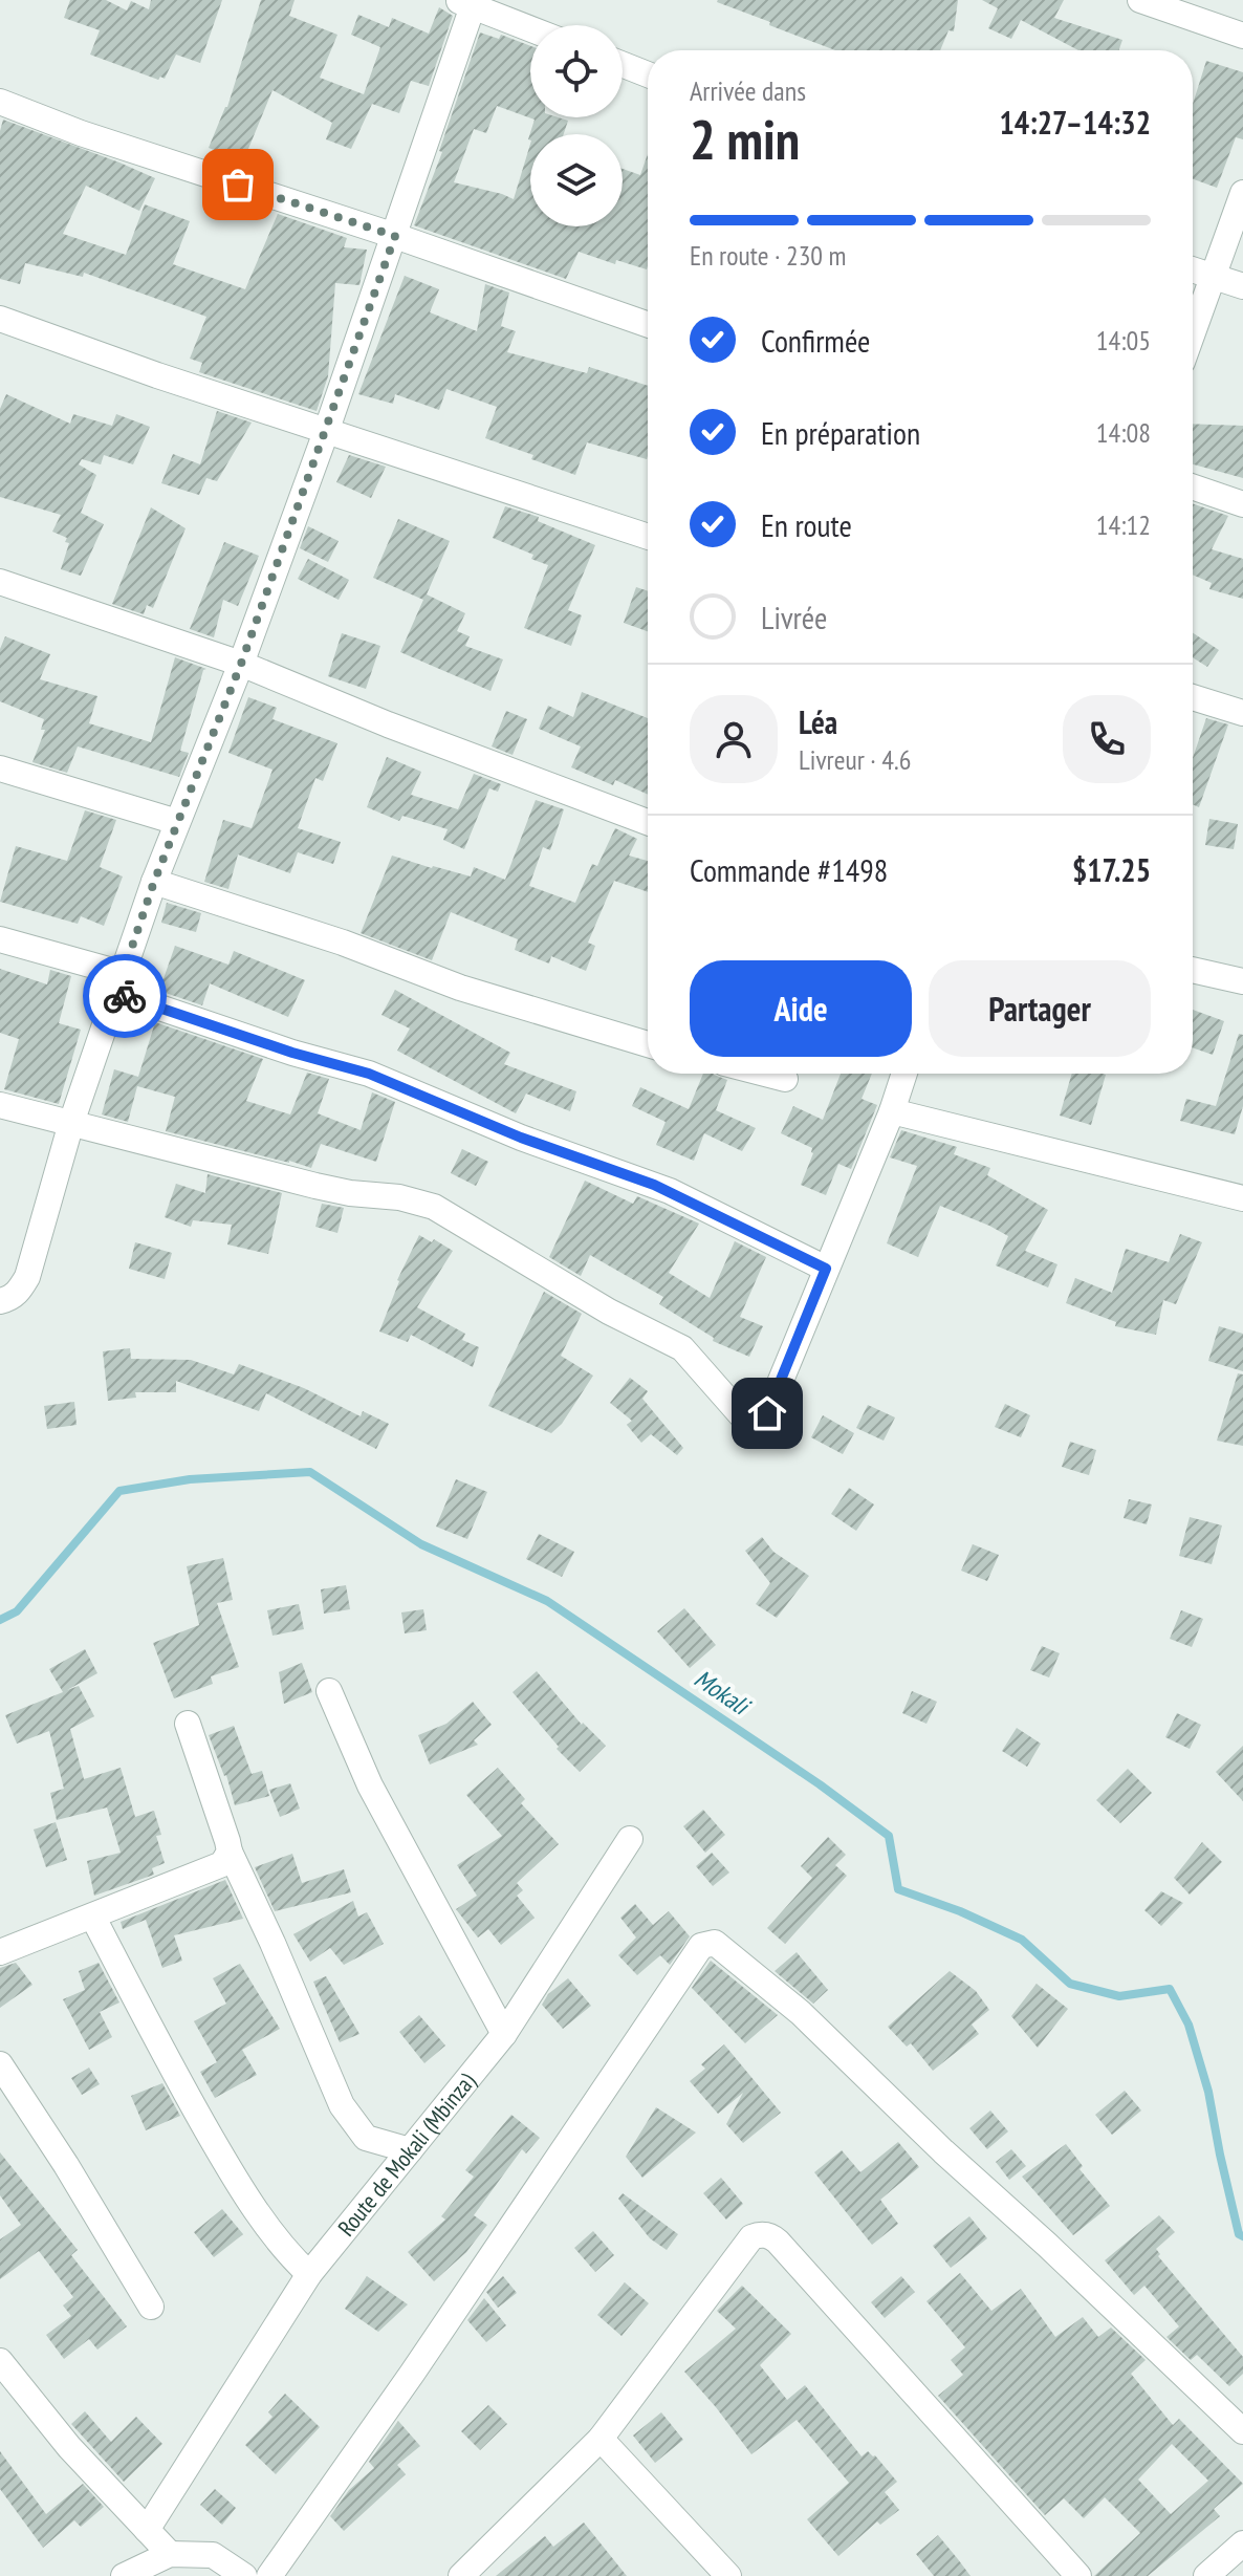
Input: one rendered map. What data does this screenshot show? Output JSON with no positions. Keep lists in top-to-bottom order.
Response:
{
  "streets": {
    "street": ["Route de Mokali (Mbinza)"]
  },
  "water": ["Mokali"],
  "page": {
    "heading": ["2 min", "Arrivée dans", "14:27–14:32"],
    "panel": [
      "Léa",
      "Livreur · 4.6",
      "Commande #1498",
      "$17.25"
    ],
    "bar": "En route · 230 m",
    "list": [
      ["Confirmée", "14:05"],
      ["En préparation", "14:08"],
      ["En route", "14:12"],
      "Livrée"
    ],
    "buttons": ["Aide", "Partager"]
  }
}
